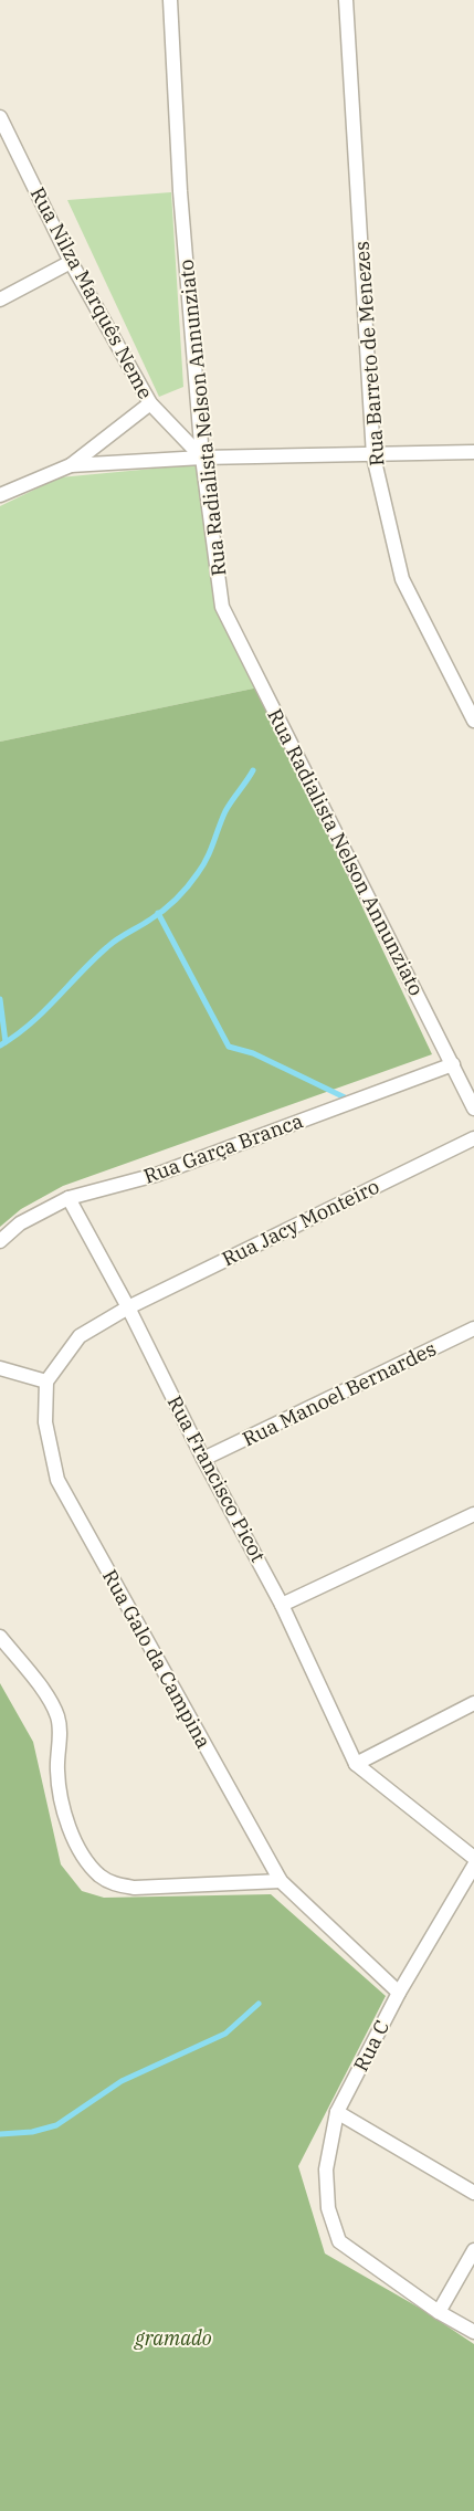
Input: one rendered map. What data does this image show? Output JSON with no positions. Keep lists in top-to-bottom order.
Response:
{
  "streets": {
    "street": [
      "Rua Nilza Marquês Neme",
      "Rua Barreto de Menezes",
      "Rua Radialista Nelson Annunziato",
      "Rua Garça Branca",
      "Rua Jacy Monteiro",
      "Rua Manoel Bernardes",
      "Rua Francisco Picot",
      "Rua Galo da Campina",
      "Rua C"
    ]
  },
  "crossings": [
    ["Rua Nilza Marquês Neme", "Rua Radialista Nelson Annunziato"],
    ["Rua Radialista Nelson Annunziato", "Rua Garça Branca"],
    ["Rua Garça Branca", "Rua Francisco Picot"],
    ["Rua Jacy Monteiro", "Rua Francisco Picot"],
    ["Rua Manoel Bernardes", "Rua Francisco Picot"],
    ["Rua Galo da Campina", "Rua C"]
  ],
  "parks": ["gramado"]
}
